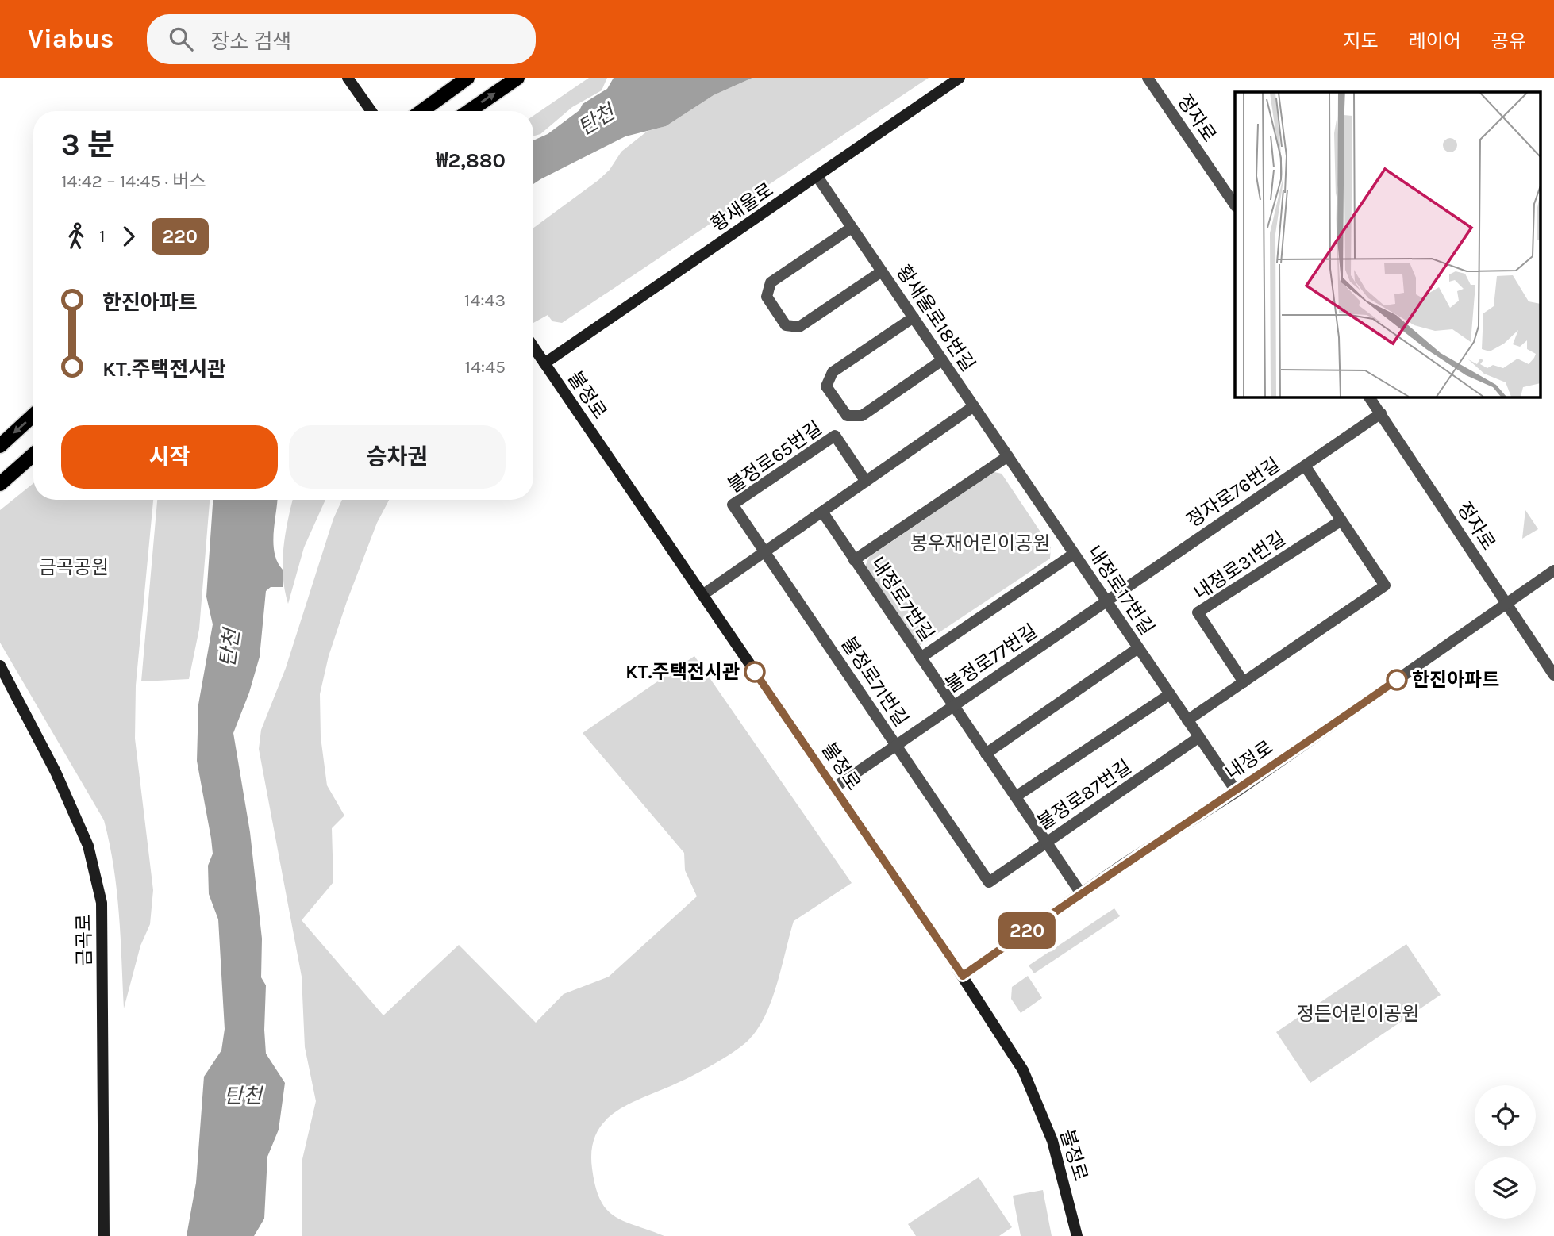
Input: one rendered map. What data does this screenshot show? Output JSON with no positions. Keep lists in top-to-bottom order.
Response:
{
  "streets": {
    "main road": ["황새울로", "불정로", "금곡로"],
    "street": [
      "정자로",
      "황새울로18번길",
      "불정로65번길",
      "정자로76번길",
      "내정로31번길",
      "내정로17번길",
      "내정로7번길",
      "불정로77번길",
      "불정로71번길",
      "내정로",
      "불정로87번길"
    ]
  },
  "crossings": [
    ["정자로", "정자로76번길"],
    ["정자로", "내정로"],
    ["황새울로", "황새울로18번길"],
    ["황새울로", "불정로"],
    ["황새울로18번길", "내정로17번길"],
    ["황새울로18번길", "내정로7번길"],
    ["불정로", "불정로77번길"],
    ["불정로", "내정로"],
    ["불정로65번길", "불정로71번길"],
    ["정자로76번길", "내정로17번길"],
    ["정자로76번길", "불정로77번길"],
    ["내정로17번길", "내정로7번길"],
    ["내정로17번길", "불정로77번길"],
    ["내정로17번길", "내정로"],
    ["내정로17번길", "불정로87번길"],
    ["내정로7번길", "불정로77번길"],
    ["내정로7번길", "내정로"],
    ["내정로7번길", "불정로87번길"],
    ["불정로77번길", "불정로71번길"],
    ["불정로77번길", "불정로87번길"],
    ["불정로71번길", "불정로87번길"]
  ],
  "water": ["탄천"],
  "parks": ["봉우재어린이공원", "금곡공원", "정든어린이공원"],
  "places": ["KT.주택전시관", "한진아파트"],
  "lines": ["bus line 220"],
  "page": {
    "header": "Viabus",
    "search": "장소 검색",
    "nav": ["지도", "레이어", "공유"],
    "on_map": "220",
    "heading": ["3 분", "14:42 – 14:45 · 버스", "₩2,880"],
    "legs": ["1", "220"],
    "list": [
      {
        "name": "한진아파트",
        "value": "14:43"
      },
      {
        "name": "KT.주택전시관",
        "value": "14:45"
      }
    ],
    "buttons": ["시작", "승차권"]
  }
}
